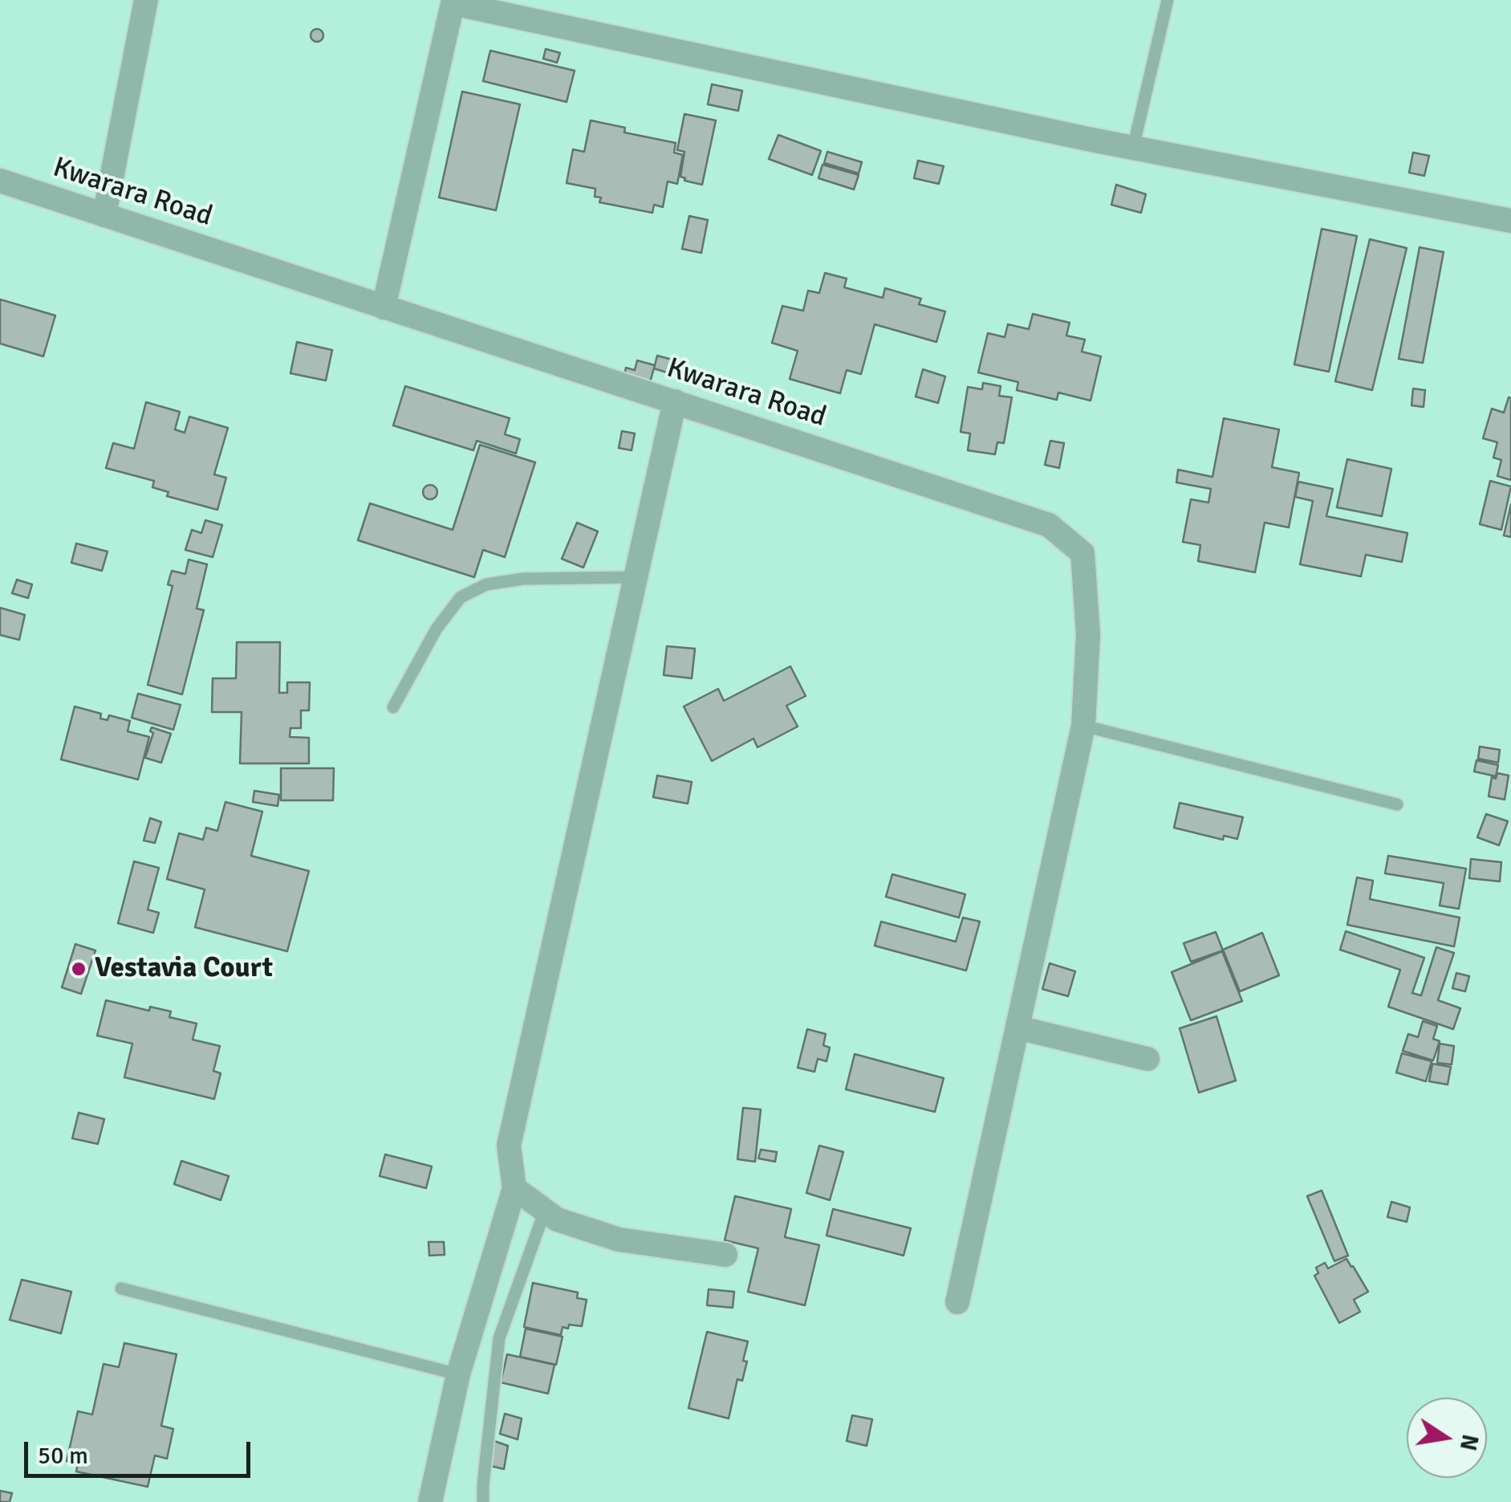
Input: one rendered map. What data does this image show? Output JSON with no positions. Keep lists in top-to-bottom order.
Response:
{
  "streets": {
    "street": ["Kwarara Road"]
  },
  "places": ["Vestavia Court"],
  "scale_bar": "50 m",
  "north": "right"
}
